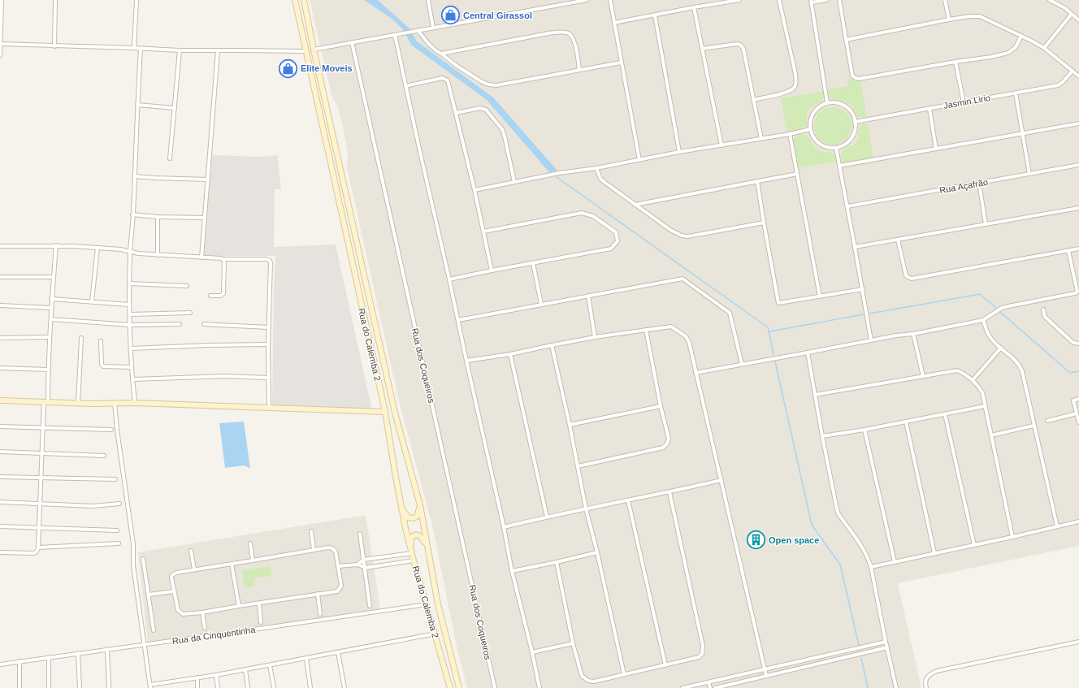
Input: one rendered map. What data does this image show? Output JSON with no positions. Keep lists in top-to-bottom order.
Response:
{
  "streets": {
    "main road": ["Rua do Calemba 2"],
    "street": [
      "Jasmin Lirio",
      "Rua Açafrão",
      "Rua dos Coqueiros",
      "Rua da Cinquentinha"
    ]
  },
  "crossings": [
    ["Rua do Calemba 2", "Rua da Cinquentinha"]
  ],
  "places": {
    "shop": ["Central Girassol", "Elite Moveis"],
    "building": ["Open space"]
  }
}
